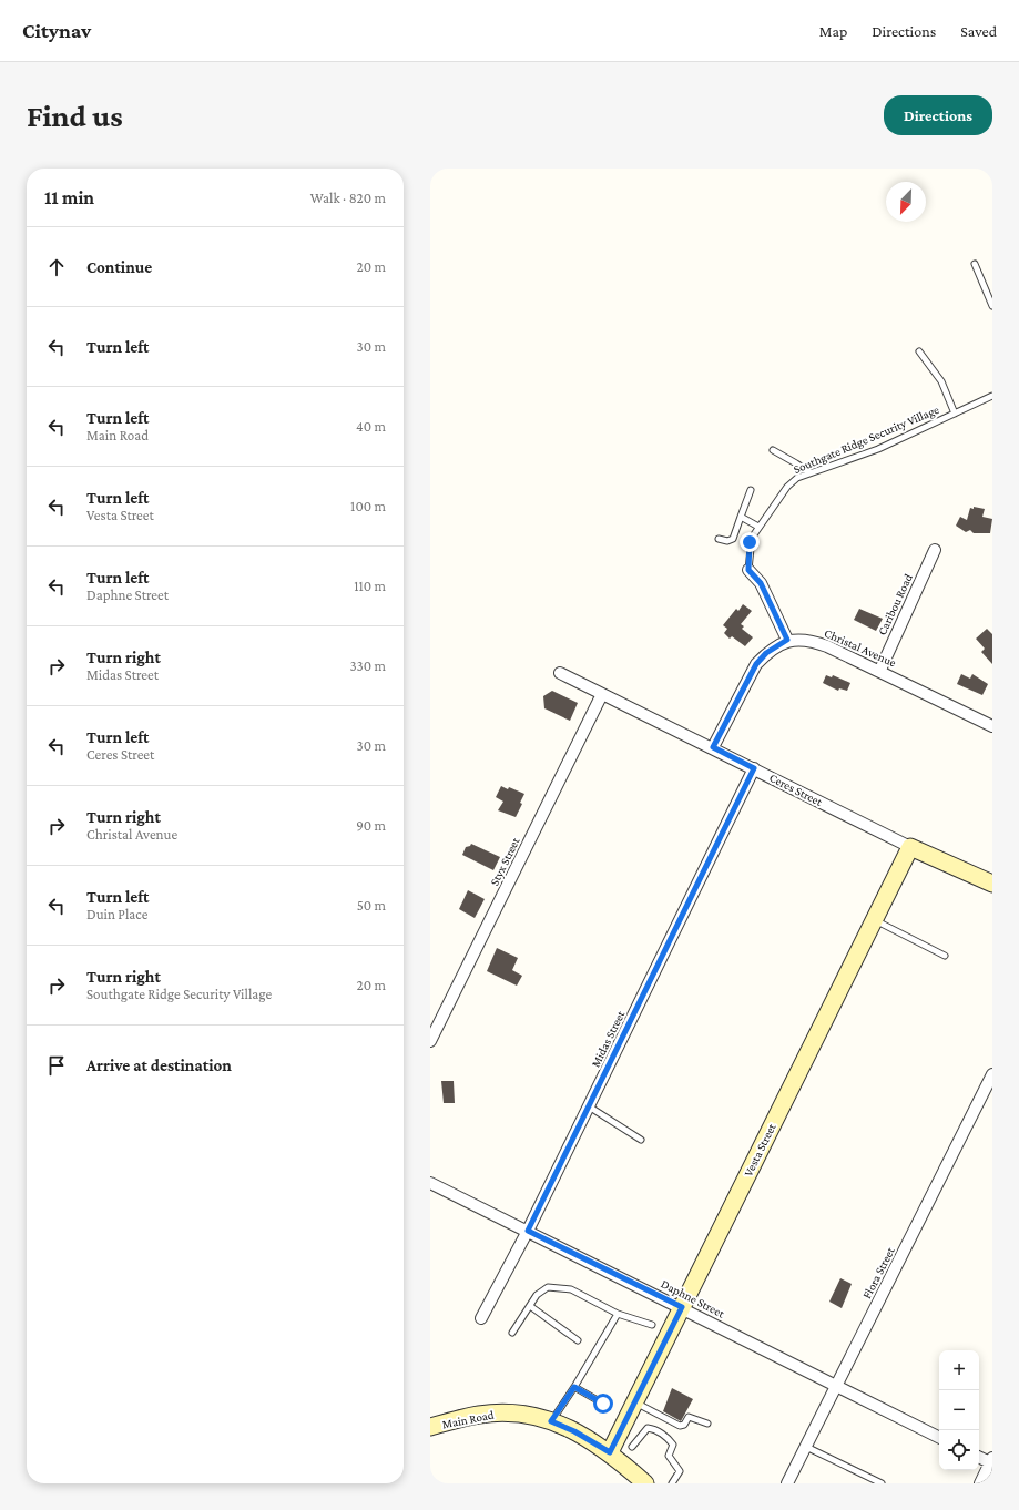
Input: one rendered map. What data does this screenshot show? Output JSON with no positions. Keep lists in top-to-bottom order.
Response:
{
  "streets": {
    "street": [
      "Caribou Road",
      "Christal Avenue",
      "Ceres Street",
      "Styx Street",
      "Midas Street",
      "Vesta Street",
      "Flora Street",
      "Daphne Street",
      "Main Road"
    ],
    "lane": ["Southgate Ridge Security Village"]
  },
  "crossings": [
    ["Caribou Road", "Christal Avenue"],
    ["Ceres Street", "Styx Street"],
    ["Ceres Street", "Midas Street"],
    ["Ceres Street", "Vesta Street"],
    ["Midas Street", "Daphne Street"],
    ["Vesta Street", "Daphne Street"],
    ["Vesta Street", "Main Road"],
    ["Flora Street", "Daphne Street"]
  ],
  "north": "bottom left",
  "page": {
    "header": "Citynav",
    "nav": ["Map", "Directions", "Saved"],
    "buttons": "Directions",
    "title": "Find us",
    "heading": ["11 min", "Walk · 820 m"],
    "list": [
      ["Continue", "20 m"],
      ["Turn left", "30 m"],
      ["Turn left", "Main Road", "40 m"],
      ["Turn left", "Vesta Street", "100 m"],
      ["Turn left", "Daphne Street", "110 m"],
      ["Turn right", "Midas Street", "330 m"],
      ["Turn left", "Ceres Street", "30 m"],
      ["Turn right", "Christal Avenue", "90 m"],
      ["Turn left", "Duin Place", "50 m"],
      ["Turn right", "Southgate Ridge Security Village", "20 m"],
      "Arrive at destination"
    ],
    "map_buttons": ["+", "−"]
  }
}
